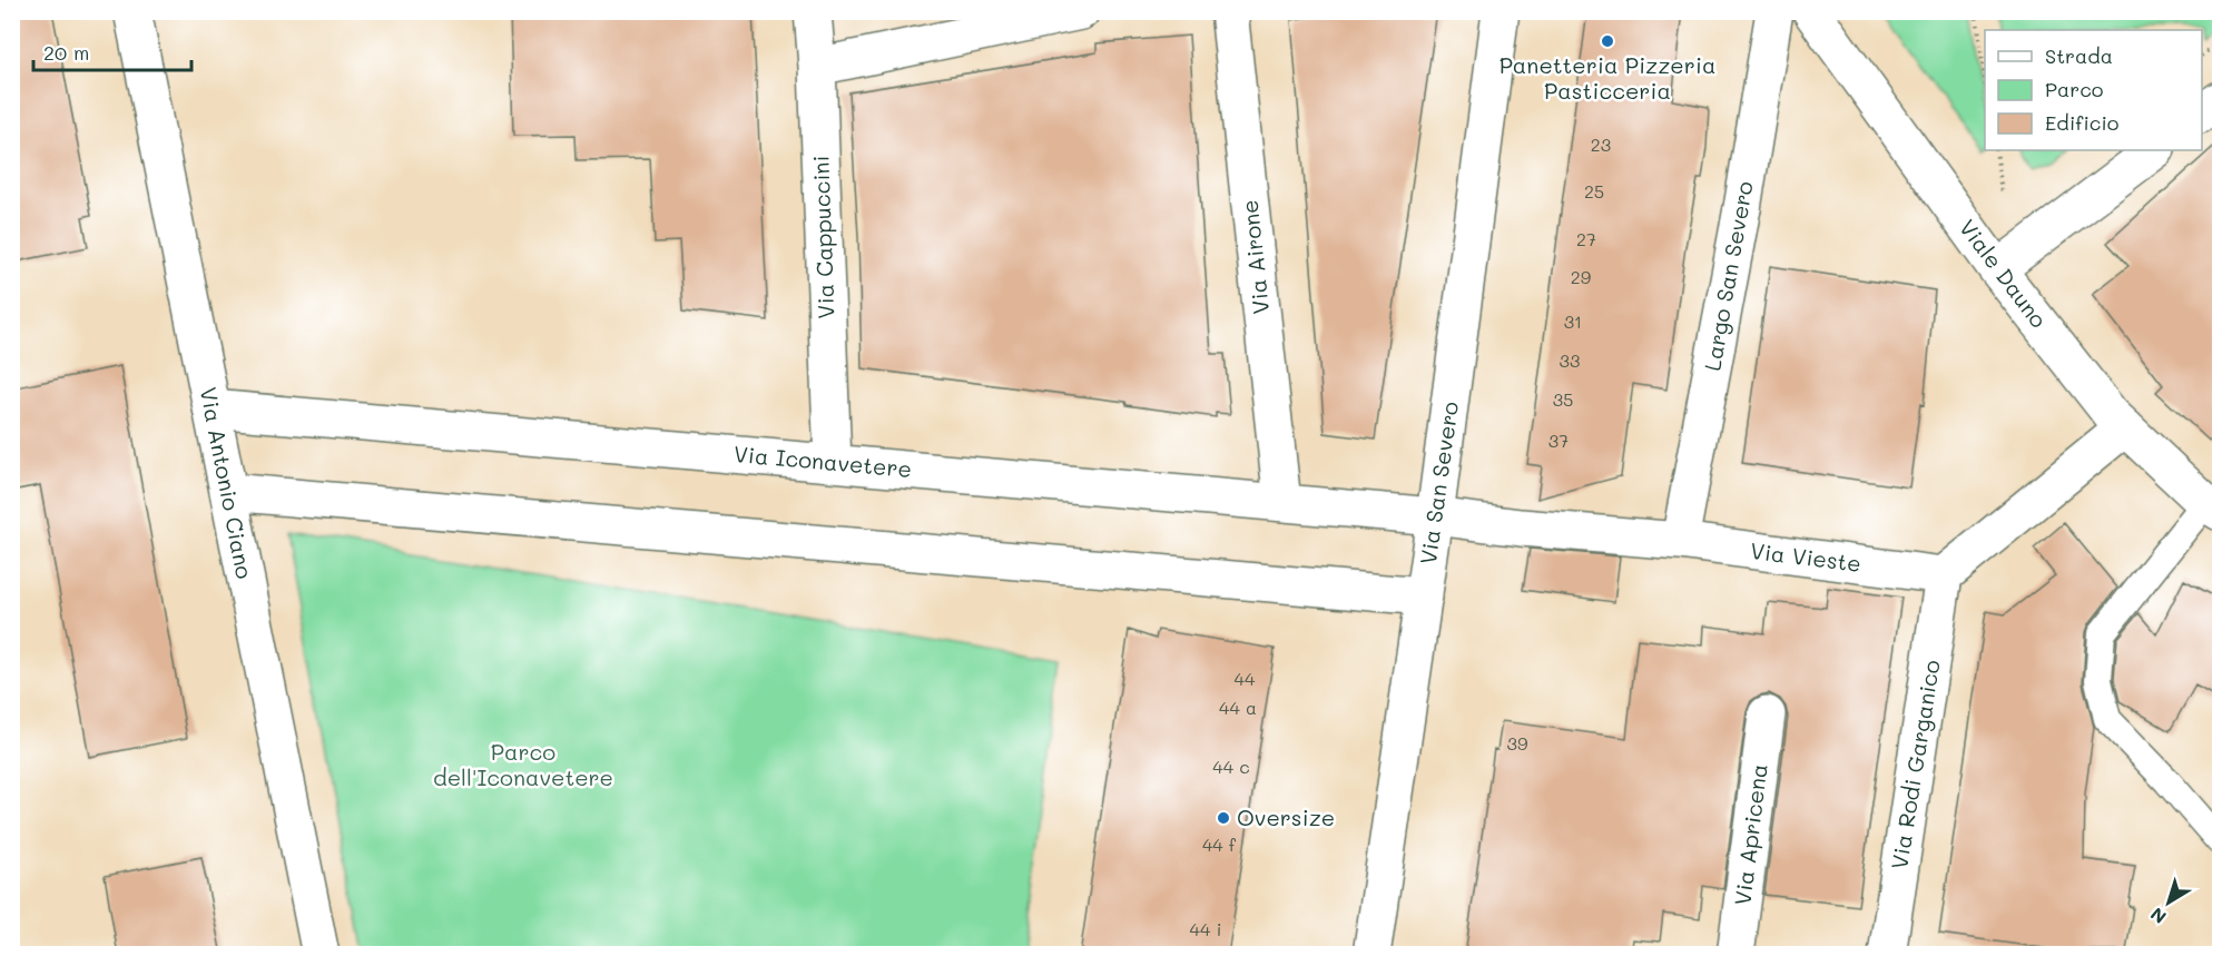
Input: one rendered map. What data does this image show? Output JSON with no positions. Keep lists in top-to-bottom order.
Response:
{
  "streets": {
    "street": [
      "Via Cappuccini",
      "Via Airone",
      "Viale Dauno",
      "Largo San Severo",
      "Via Iconavetere",
      "Via Antonio Ciano",
      "Via San Severo",
      "Via Vieste",
      "Via Rodi Garganico",
      "Via Apricena"
    ]
  },
  "crossings": [
    ["Via Cappuccini", "Via Iconavetere"],
    ["Via Airone", "Via Iconavetere"],
    ["Largo San Severo", "Via Vieste"],
    ["Via Iconavetere", "Via Antonio Ciano"],
    ["Via Iconavetere", "Via San Severo"],
    ["Via Iconavetere", "Via Vieste"],
    ["Via San Severo", "Via Vieste"],
    ["Via Vieste", "Via Rodi Garganico"]
  ],
  "parks": ["Parco dell'Iconavetere"],
  "places": ["Panetteria Pizzeria Pasticceria", "Oversize"],
  "house_numbers": [
    "23",
    "25",
    "27",
    "29",
    "31",
    "33",
    "35",
    "37",
    "44",
    "44 a",
    "39",
    "44 c",
    "44 f",
    "44 i"
  ],
  "legend": ["Strada", "Parco", "Edificio"],
  "scale_bar": "20 m",
  "north": "bottom left"
}
